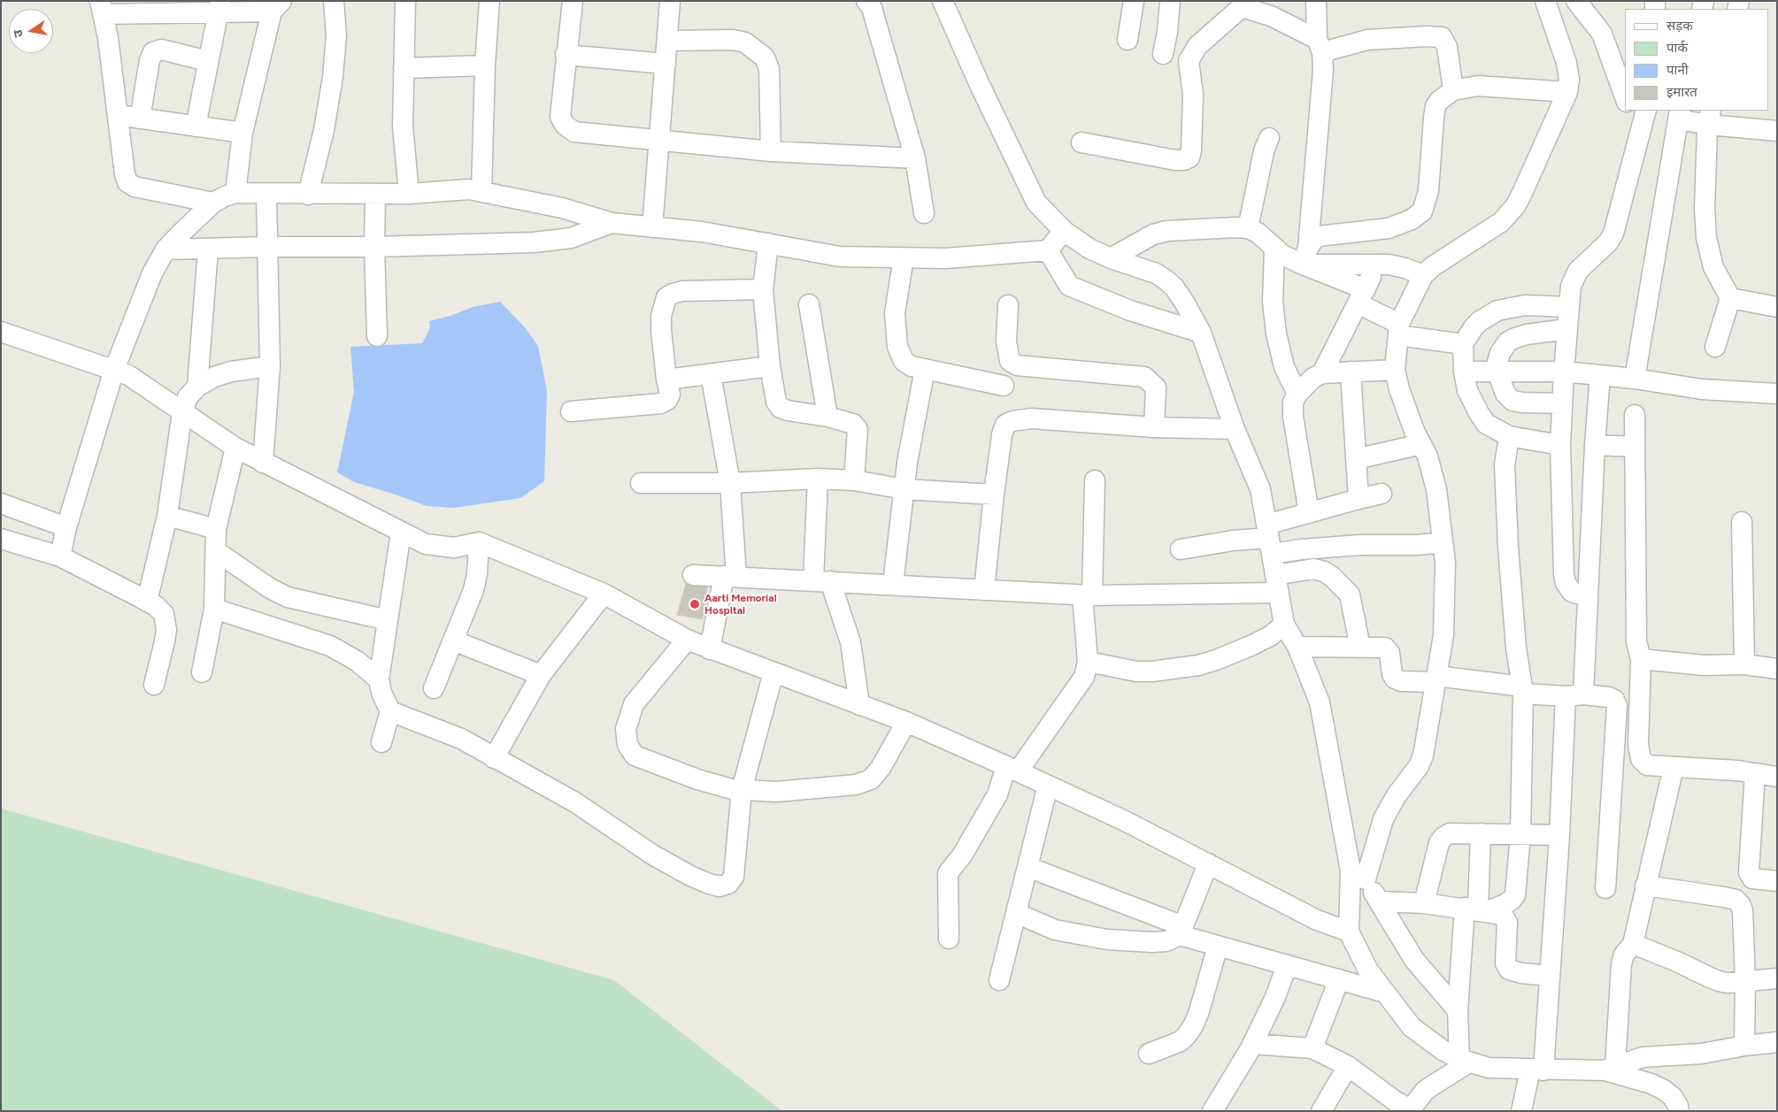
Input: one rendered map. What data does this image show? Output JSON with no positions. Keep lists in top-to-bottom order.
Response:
{
  "places": ["Aarti Memorial Hospital"],
  "legend": [
    "सड़क",
    "पार्क",
    "पानी",
    "इमारत"
  ],
  "north": "left"
}
